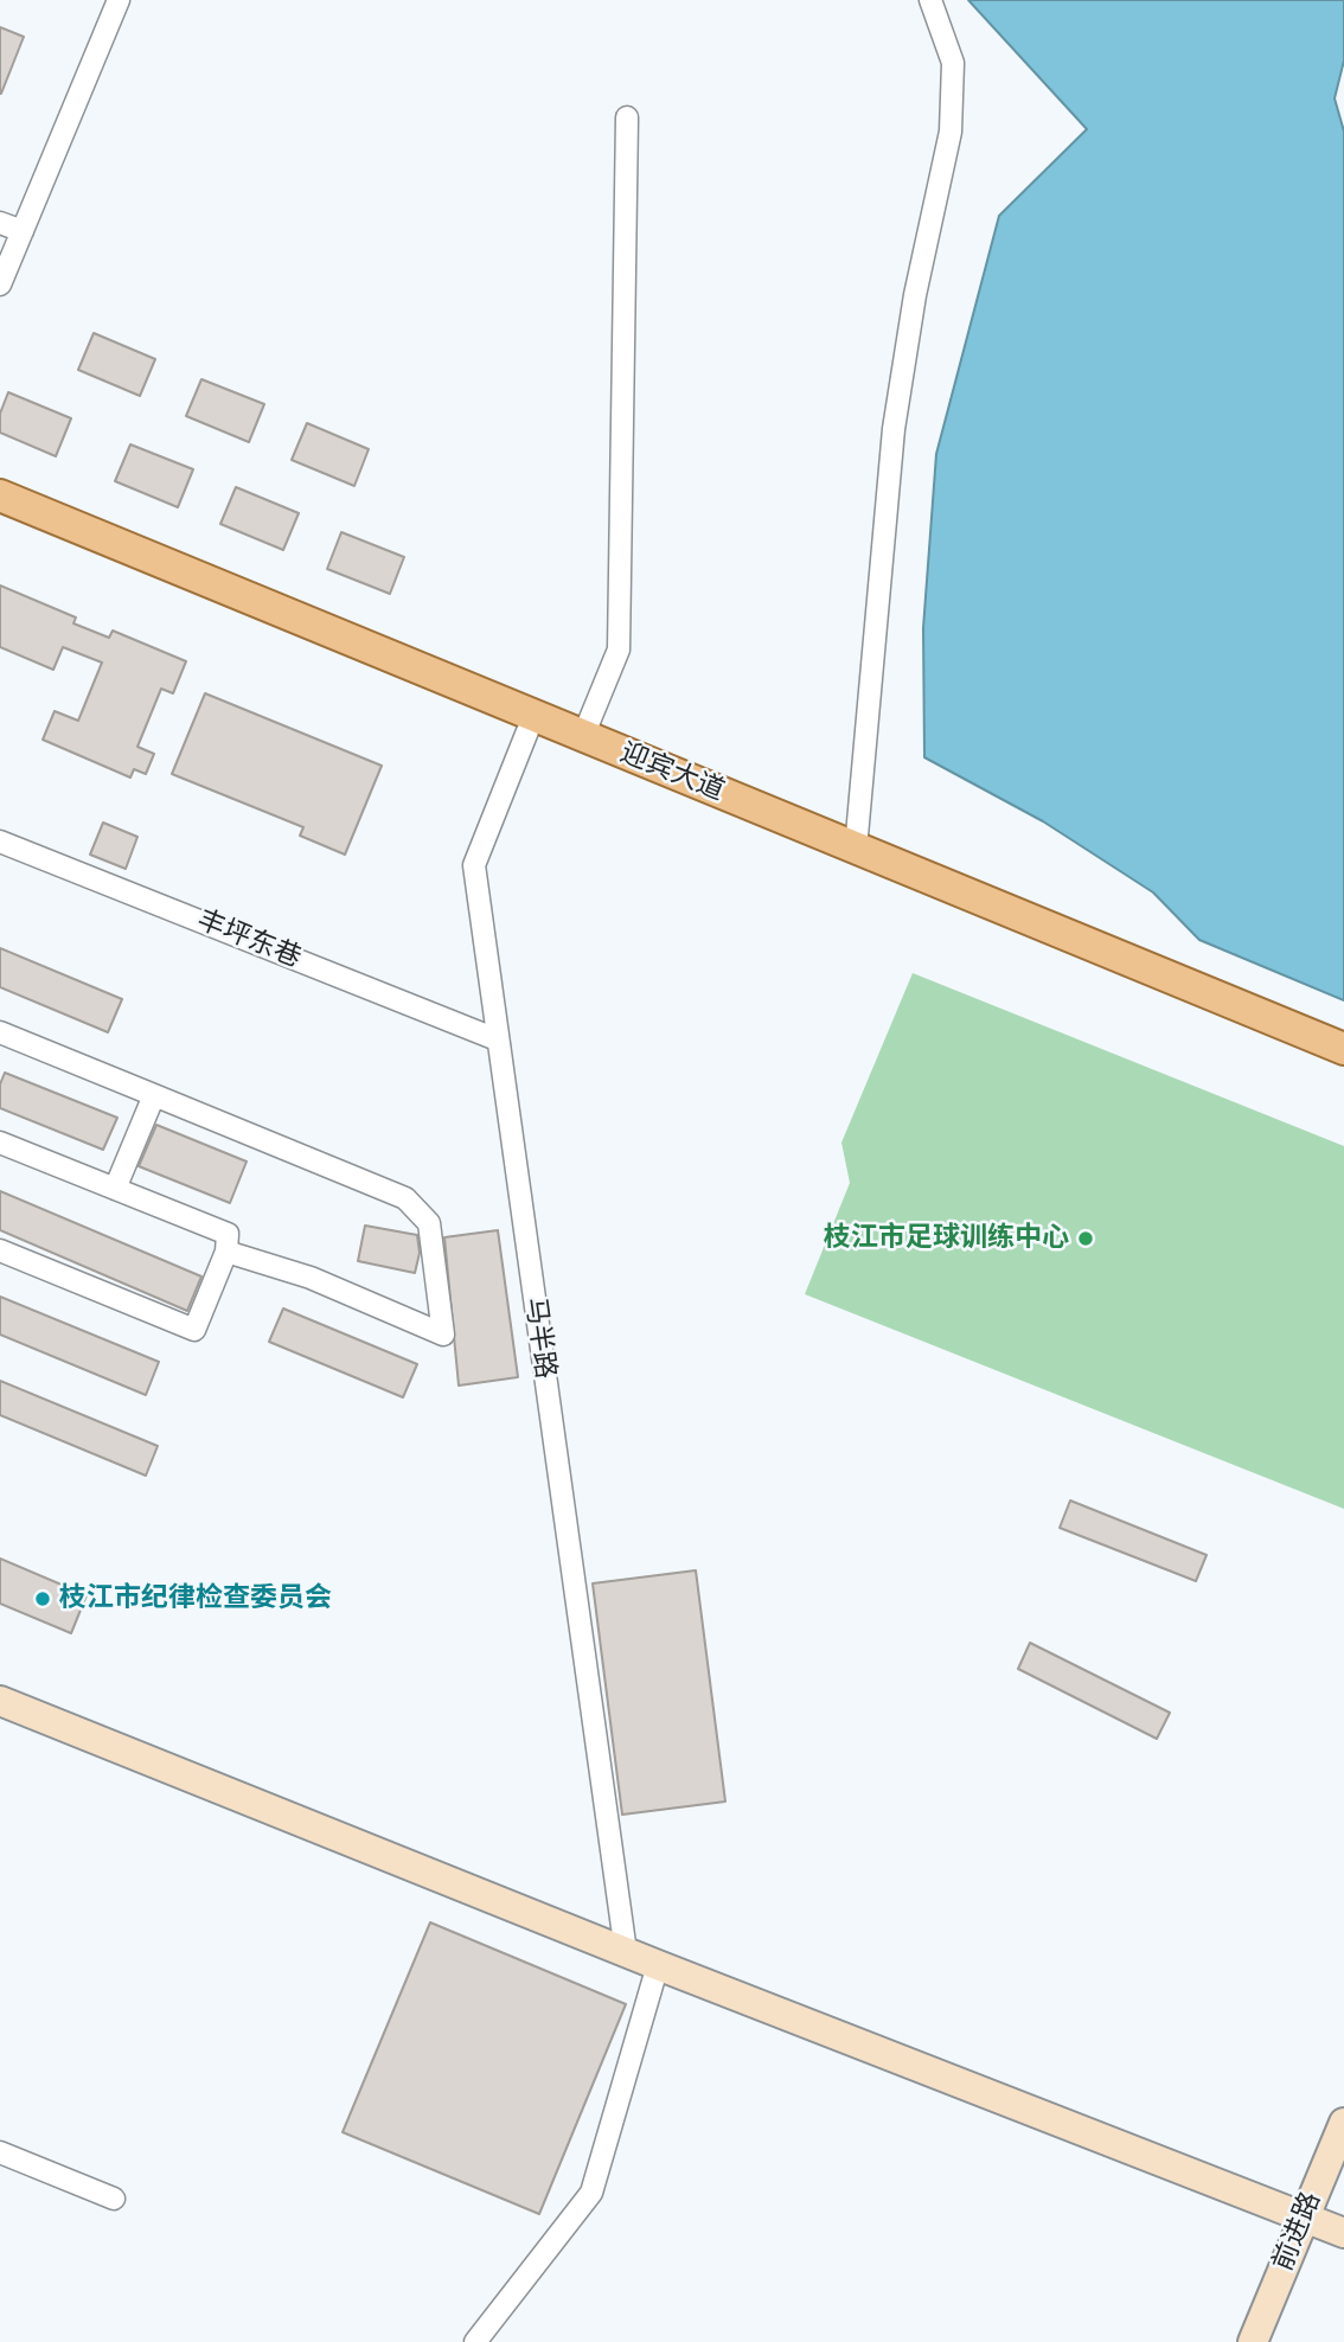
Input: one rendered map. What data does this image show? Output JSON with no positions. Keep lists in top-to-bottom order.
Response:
{
  "streets": {
    "main road": ["迎宾大道"],
    "street": ["丰坪东巷", "马半路", "前进路"]
  },
  "crossings": [
    ["迎宾大道", "马半路"],
    ["丰坪东巷", "马半路"]
  ],
  "places": ["枝江市足球训练中心", "枝江市纪律检查委员会"]
}
